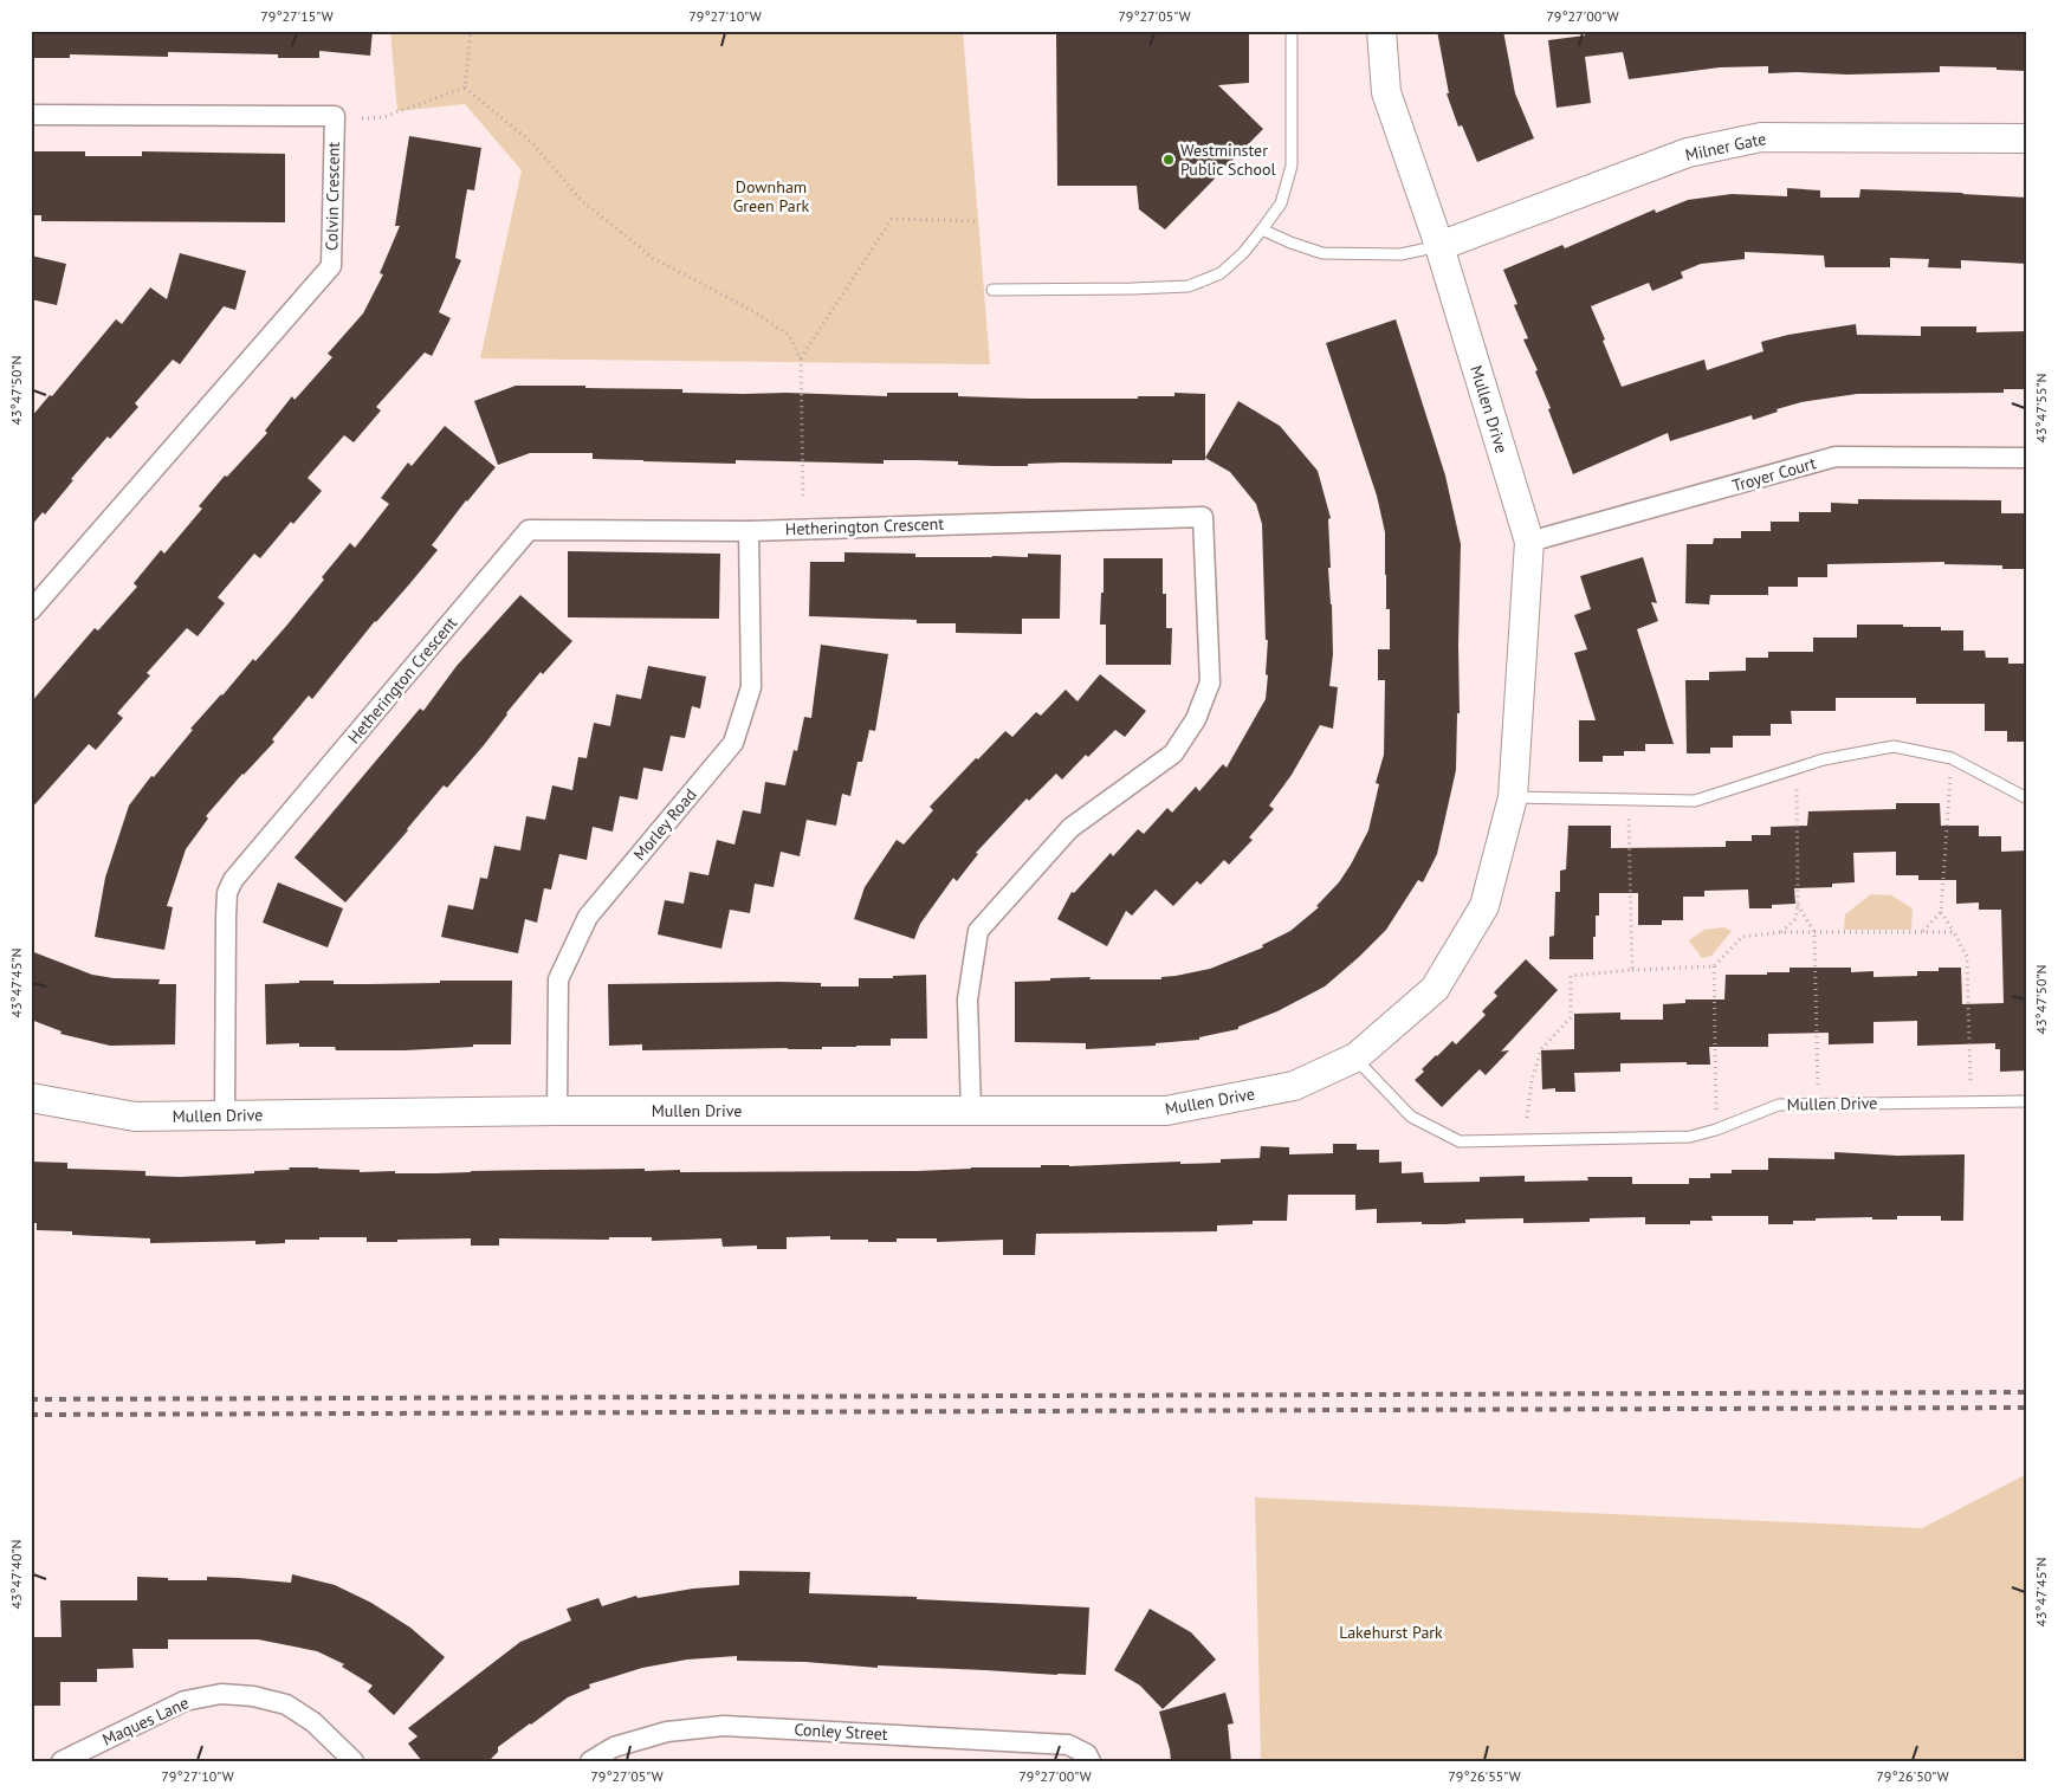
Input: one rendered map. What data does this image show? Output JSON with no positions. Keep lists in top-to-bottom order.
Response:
{
  "streets": {
    "street": [
      "Milner Gate",
      "Colvin Crescent",
      "Mullen Drive",
      "Troyer Court",
      "Hetherington Crescent",
      "Morley Road",
      "Maques Lane",
      "Conley Street"
    ]
  },
  "crossings": [
    ["Milner Gate", "Mullen Drive"],
    ["Mullen Drive", "Troyer Court"],
    ["Mullen Drive", "Hetherington Crescent"],
    ["Mullen Drive", "Morley Road"],
    ["Hetherington Crescent", "Morley Road"]
  ],
  "parks": ["Downham Green Park", "Lakehurst Park"],
  "places": ["Westminster Public School"],
  "coordinates": [
    "79°27'15\"W",
    "79°27'10\"W",
    "79°27'05\"W",
    "79°27'00\"W",
    "43°47'50\"N",
    "43°47'55\"N",
    "43°47'45\"N",
    "43°47'40\"N",
    "79°26'55\"W",
    "79°26'50\"W"
  ]
}
